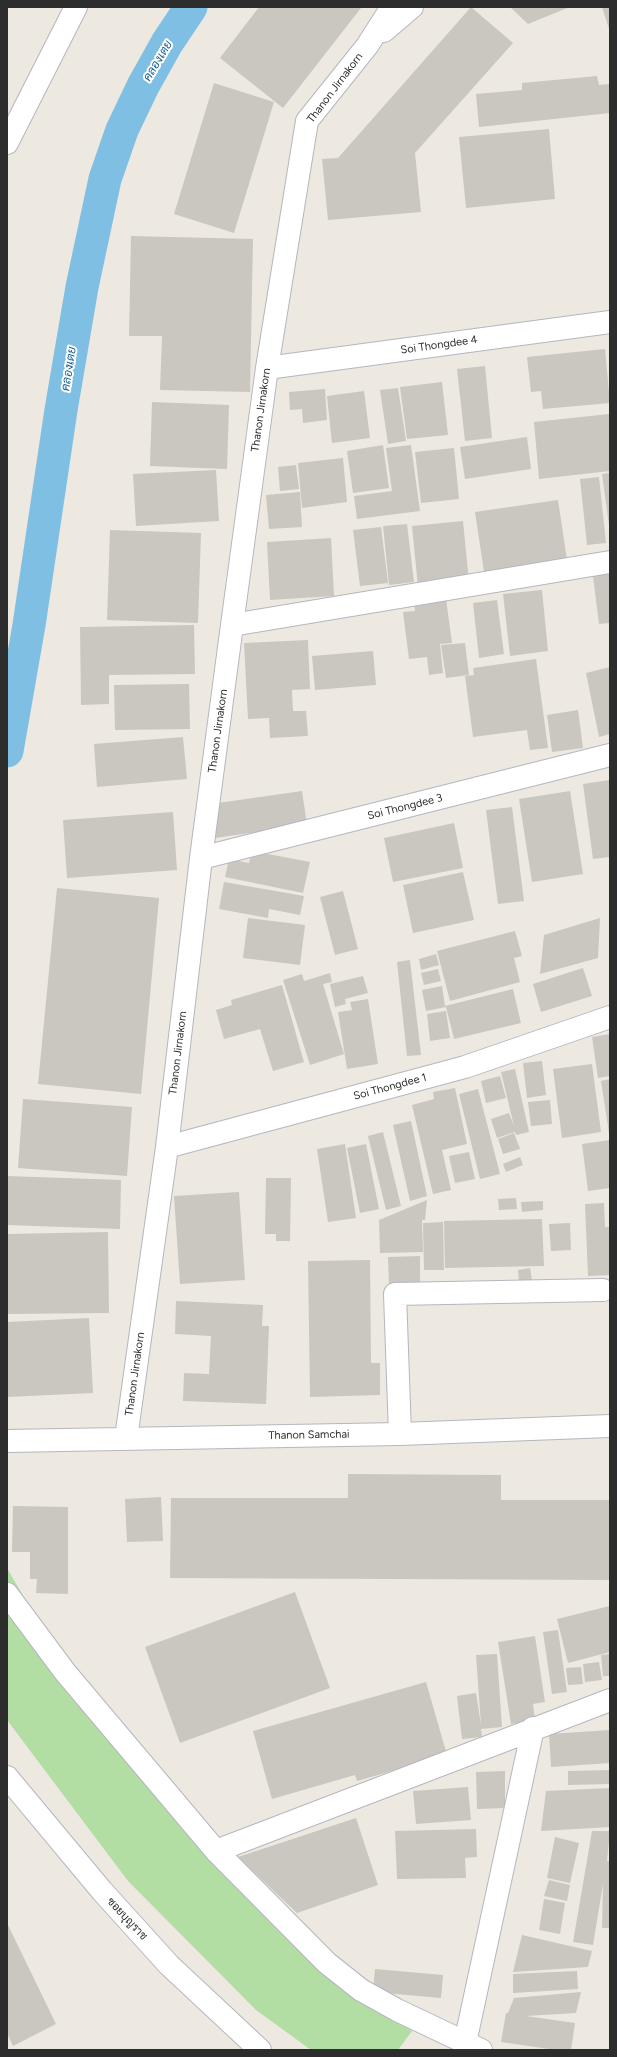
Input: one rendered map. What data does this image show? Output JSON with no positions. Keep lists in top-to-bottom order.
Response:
{
  "streets": {
    "street": [
      "Thanon Jirnakorn",
      "Soi Thongdee 4",
      "Soi Thongdee 3",
      "Soi Thongdee 1",
      "Thanon Samchai",
      "ซอยบุญราช"
    ]
  },
  "crossings": [
    ["Thanon Jirnakorn", "Soi Thongdee 4"],
    ["Thanon Jirnakorn", "Soi Thongdee 3"],
    ["Thanon Jirnakorn", "Soi Thongdee 1"],
    ["Thanon Jirnakorn", "Thanon Samchai"]
  ],
  "water": ["คลองเตย"]
}
